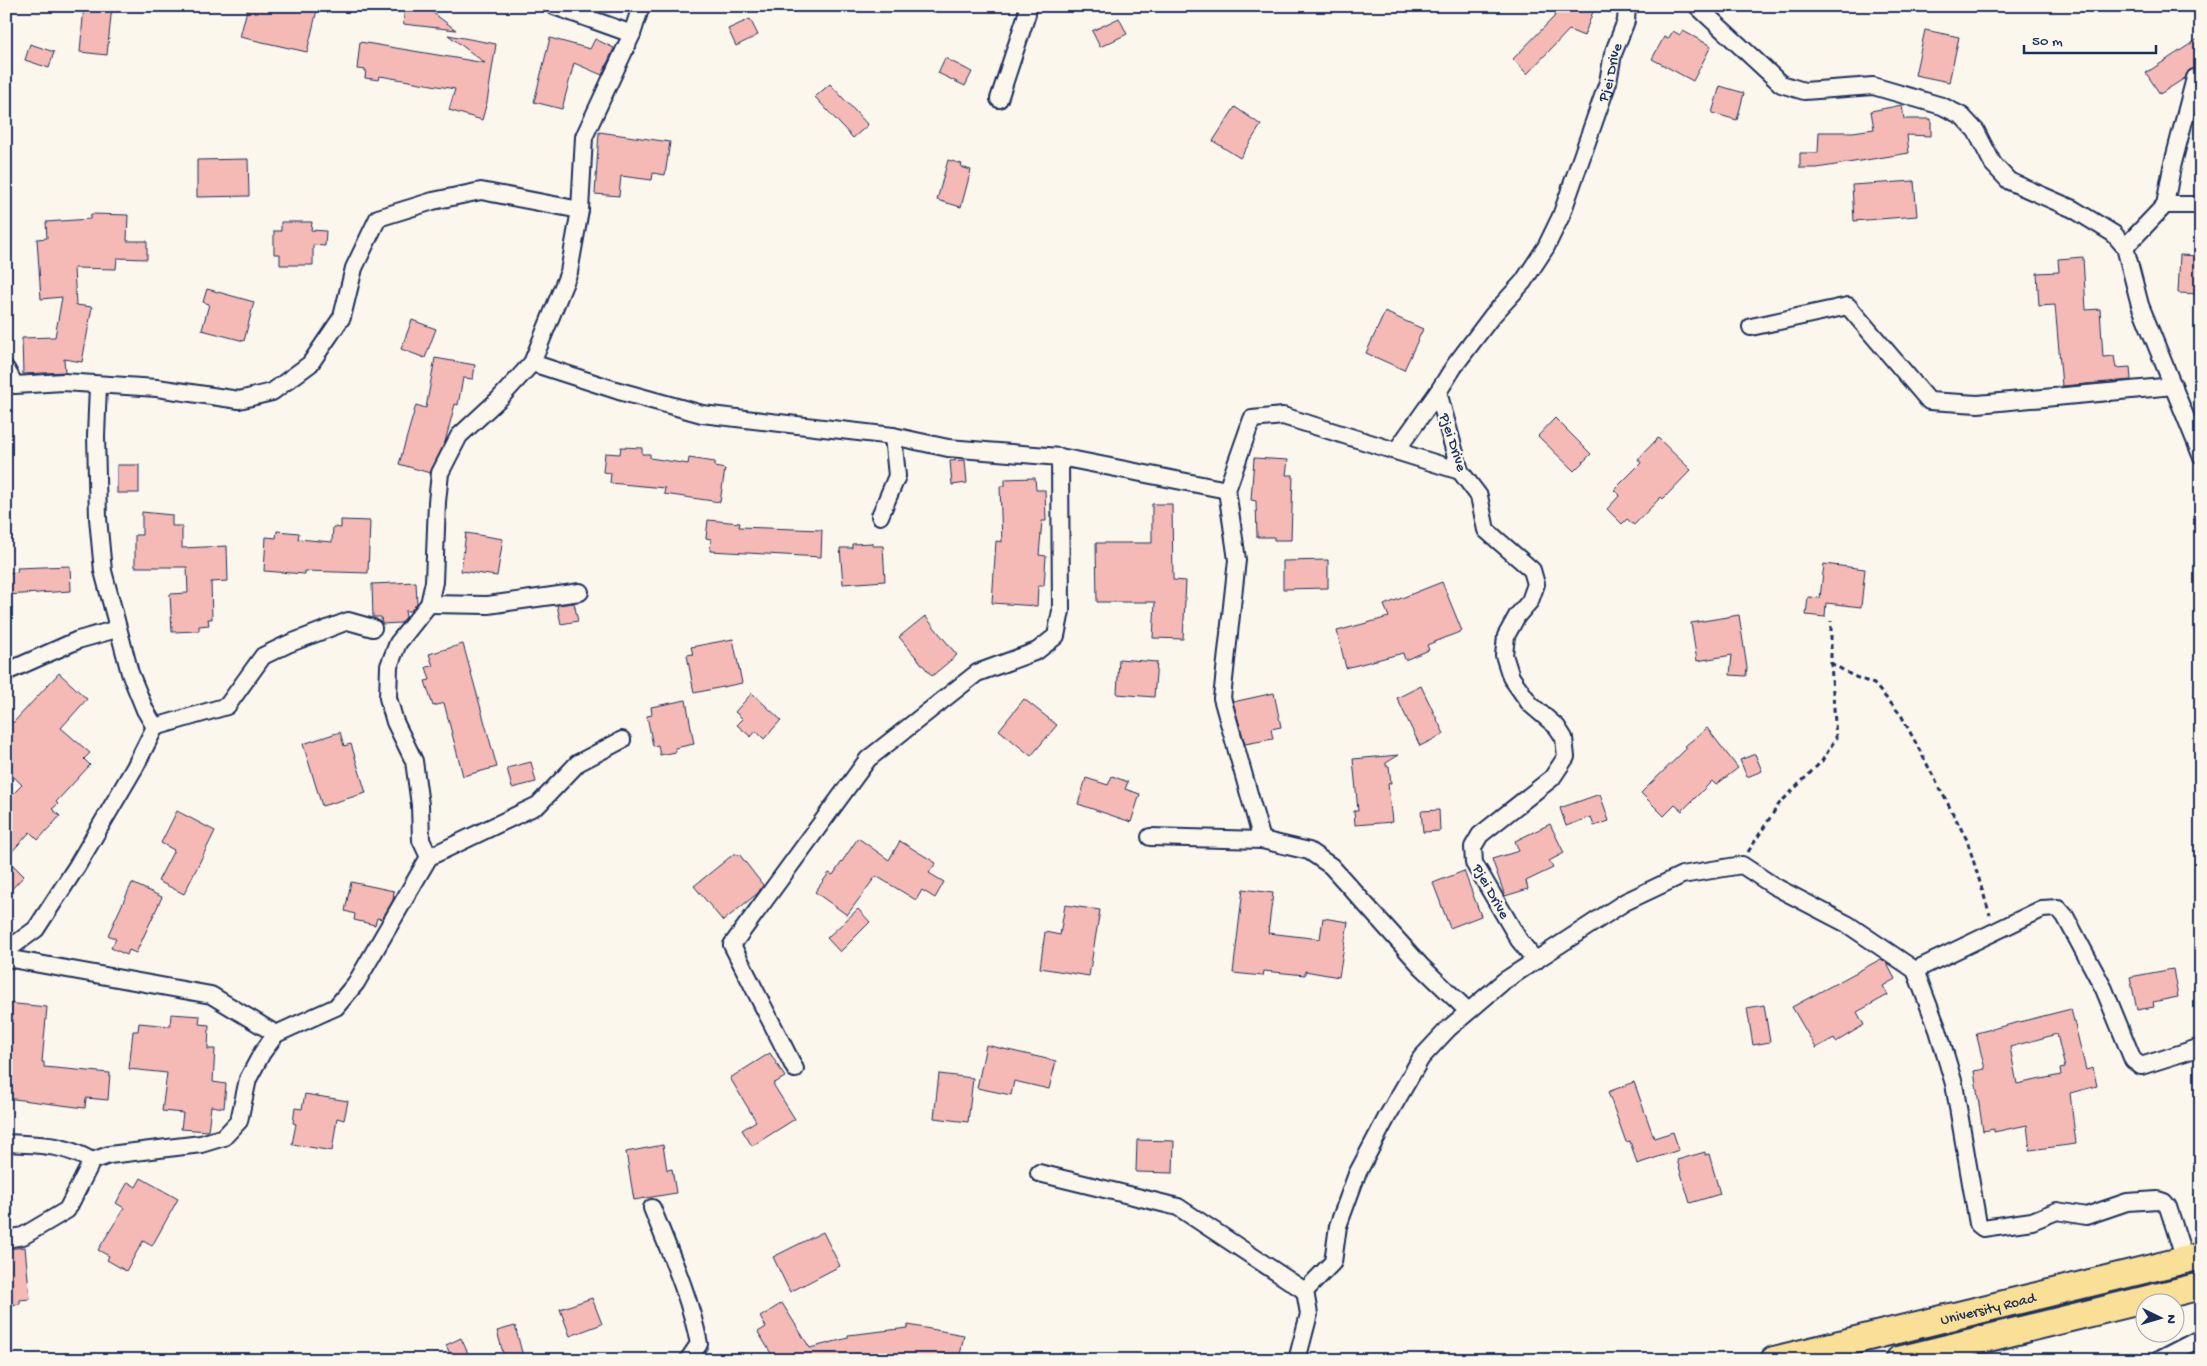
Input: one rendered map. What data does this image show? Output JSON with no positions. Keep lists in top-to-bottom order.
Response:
{
  "streets": {
    "highway": ["University Road"],
    "street": ["Pjei Drive"]
  },
  "scale_bar": "50 m",
  "north": "right"
}
